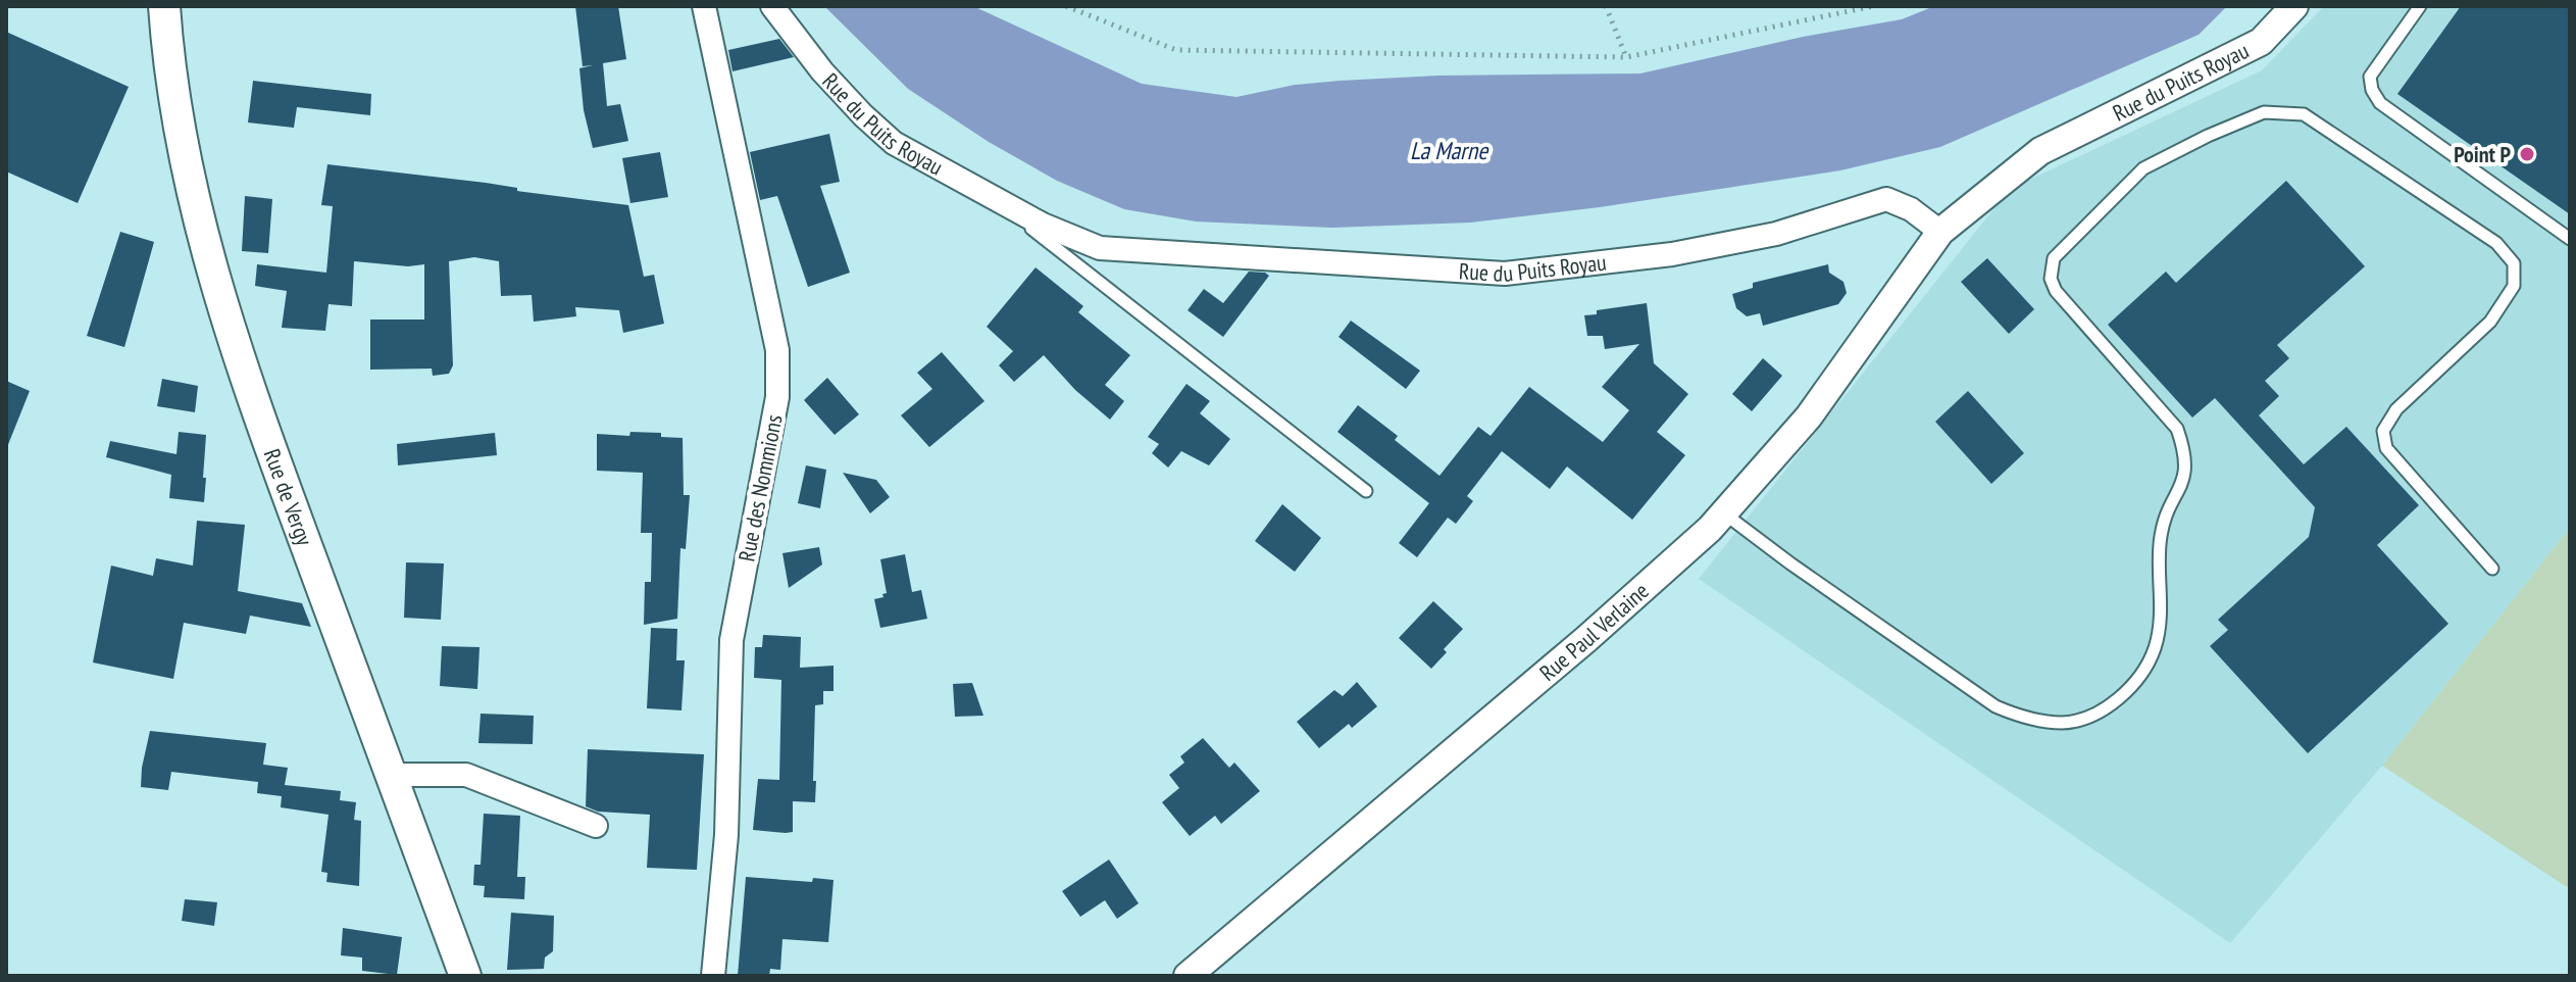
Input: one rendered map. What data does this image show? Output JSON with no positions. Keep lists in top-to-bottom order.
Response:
{
  "streets": {
    "main road": ["Rue de Vergy"],
    "street": ["Rue du Puits Royau", "Rue des Nommions", "Rue Paul Verlaine"]
  },
  "crossings": [
    ["Rue du Puits Royau", "Rue Paul Verlaine"]
  ],
  "water": ["La Marne"],
  "places": ["Point P"]
}
